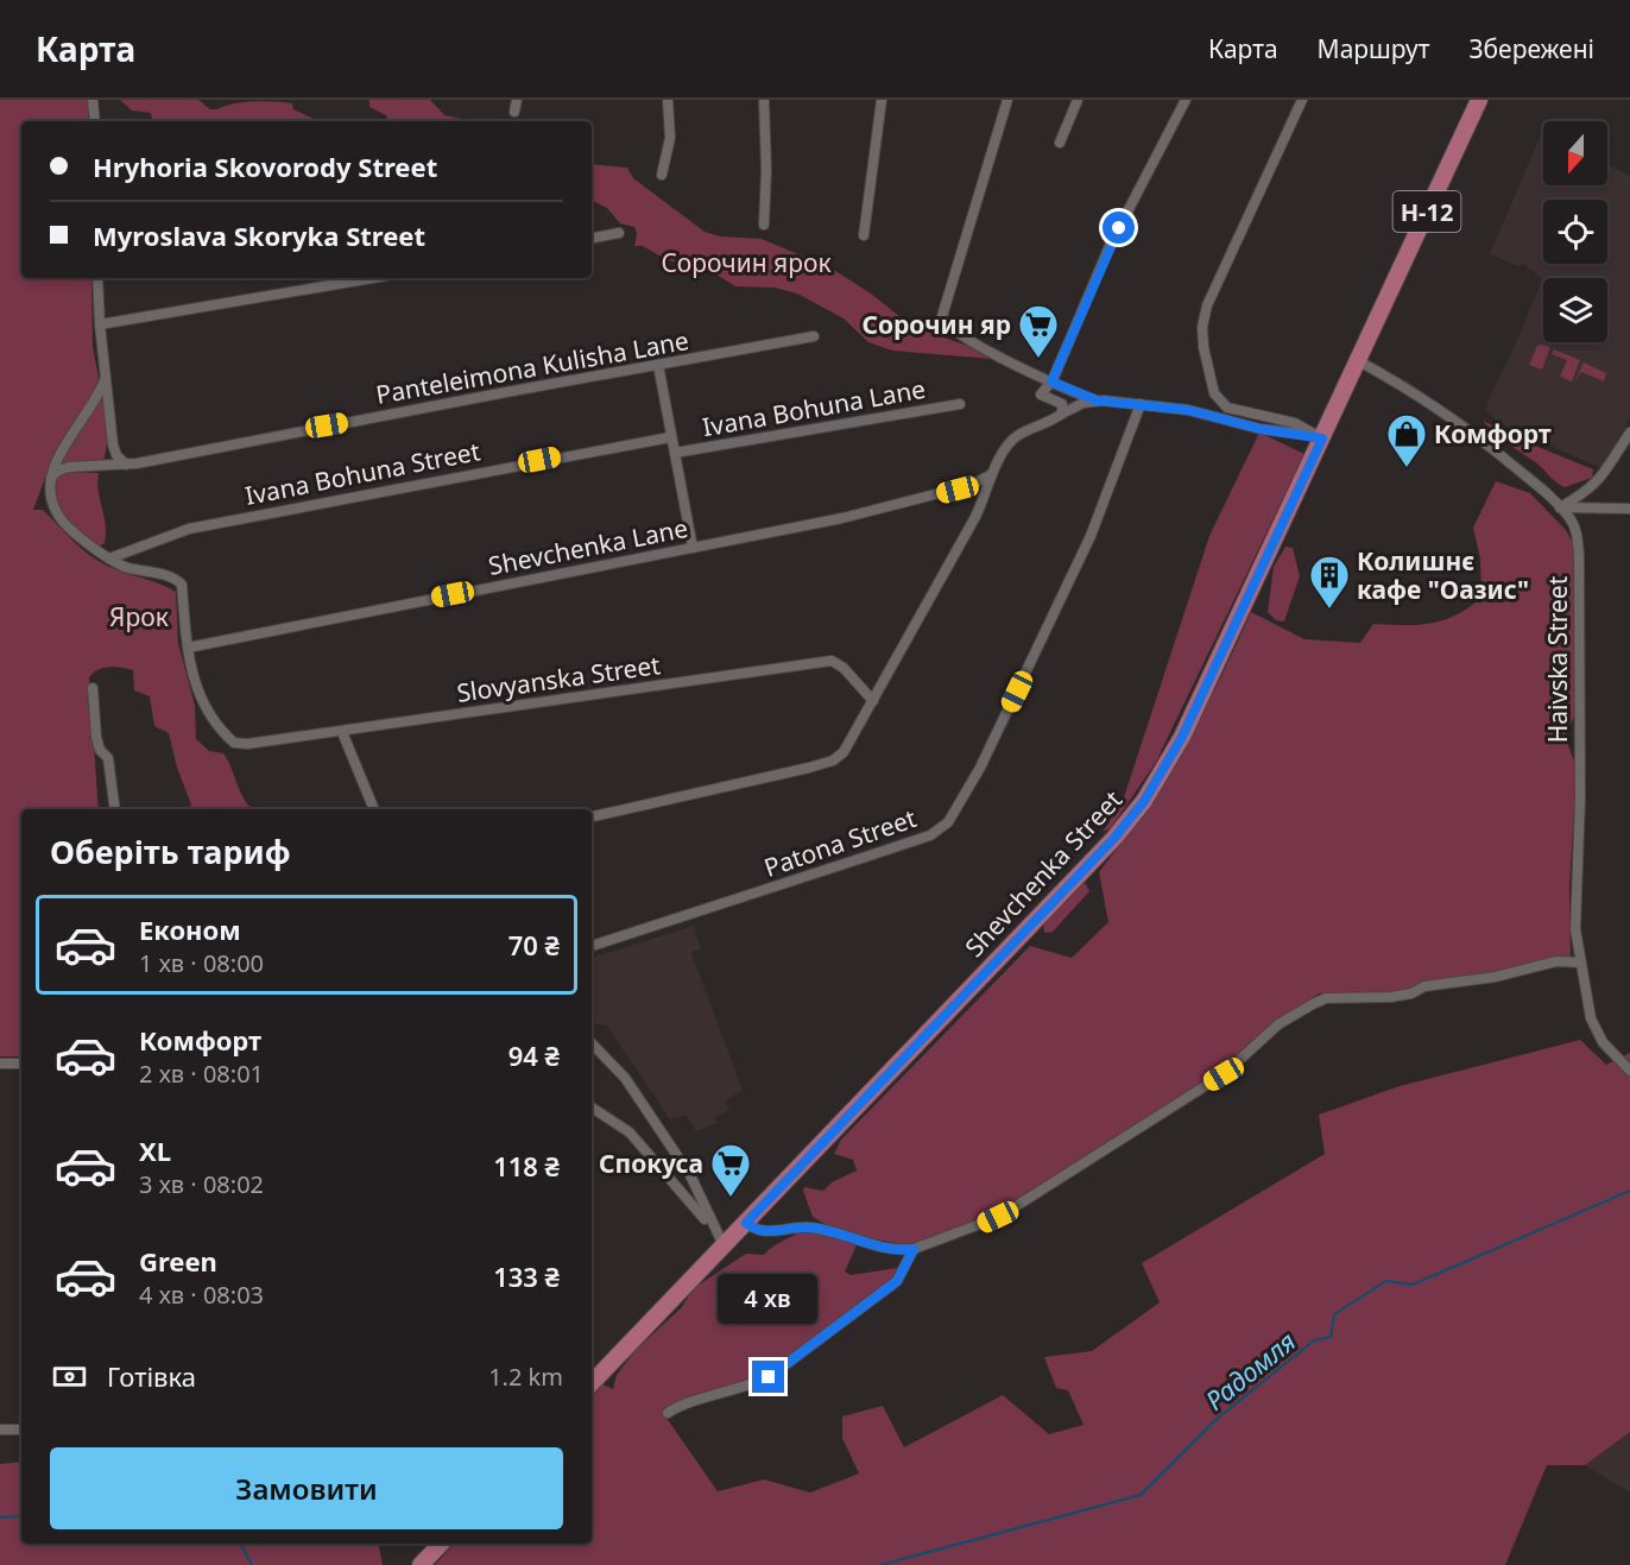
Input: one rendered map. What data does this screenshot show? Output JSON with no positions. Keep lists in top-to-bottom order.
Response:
{
  "streets": {
    "main road": ["Н-12", "Shevchenka Street"],
    "street": [
      "Panteleimona Kulisha Lane",
      "Ivana Bohuna Lane",
      "Ivana Bohuna Street",
      "Shevchenka Lane",
      "Haivska Street",
      "Slovyanska Street",
      "Patona Street"
    ]
  },
  "crossings": [
    ["Shevchenka Lane", "Slovyanska Street"],
    ["Haivska Street", "Shevchenka Street"]
  ],
  "water": ["Радомля"],
  "parks": ["Сорочин ярок", "Ярок"],
  "places": {
    "supermarket": ["Сорочин яр", "Спокуса"],
    "shop": ["Комфорт"],
    "building": ["Колишнє кафе \"Оазис\""]
  },
  "north": "bottom",
  "page": {
    "header": "Карта",
    "nav": ["Карта", "Маршрут", "Збережені"],
    "banner": ["Hryhoria Skovorody Street", "Myroslava Skoryka Street"],
    "heading": "Оберіть тариф",
    "list": [
      {
        "name": "Економ",
        "note": "1 хв · 08:00",
        "value": "70 ₴"
      },
      {
        "name": "Комфорт",
        "note": "2 хв · 08:01",
        "value": "94 ₴"
      },
      {
        "name": "XL",
        "note": "3 хв · 08:02",
        "value": "118 ₴"
      },
      {
        "name": "Green",
        "note": "4 хв · 08:03",
        "value": "133 ₴"
      }
    ],
    "bubble": "4 хв",
    "pay": ["Готівка", "1.2 km"],
    "buttons": "Замовити"
  }
}
